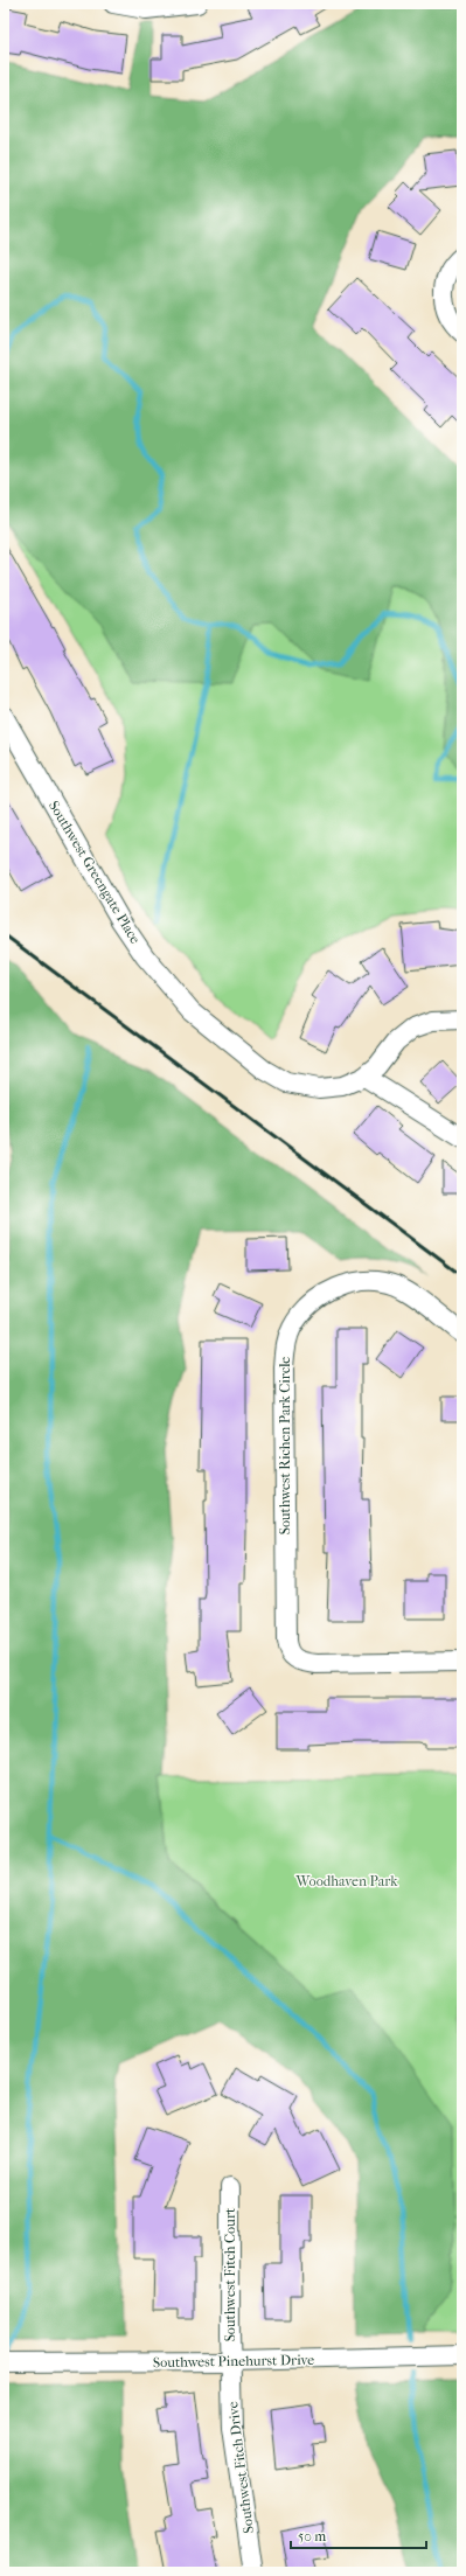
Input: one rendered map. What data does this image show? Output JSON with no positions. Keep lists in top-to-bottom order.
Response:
{
  "streets": {
    "street": [
      "Southwest Greengate Place",
      "Southwest Richen Park Circle",
      "Southwest Fitch Court",
      "Southwest Pinehurst Drive",
      "Southwest Fitch Drive"
    ]
  },
  "crossings": [
    ["Southwest Fitch Court", "Southwest Pinehurst Drive"],
    ["Southwest Fitch Court", "Southwest Fitch Drive"],
    ["Southwest Pinehurst Drive", "Southwest Fitch Drive"]
  ],
  "parks": ["Woodhaven Park"],
  "scale_bar": "50 m"
}
